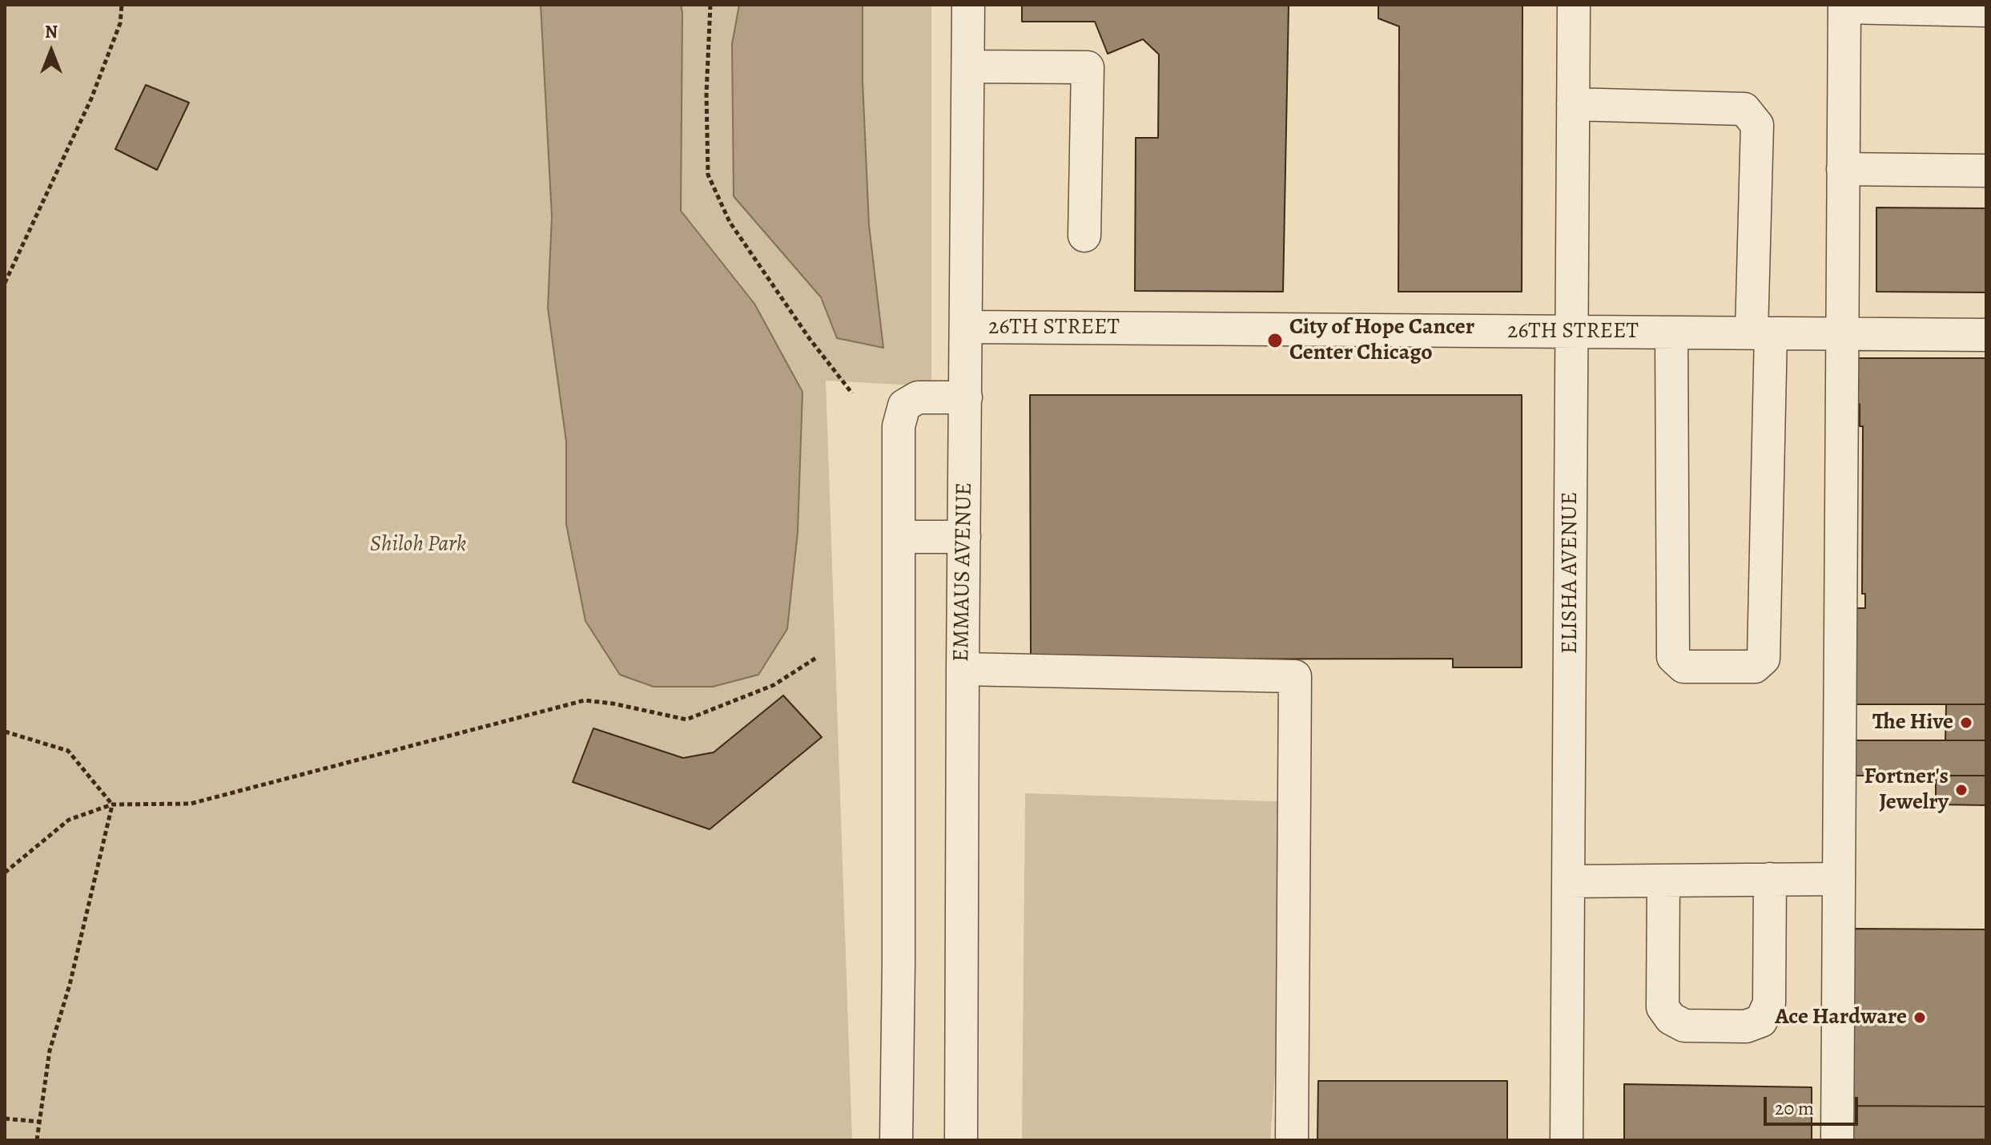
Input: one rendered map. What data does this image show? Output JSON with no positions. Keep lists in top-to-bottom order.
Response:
{
  "streets": {
    "street": ["26TH STREET", "EMMAUS AVENUE", "ELISHA AVENUE"]
  },
  "crossings": [
    ["26TH STREET", "EMMAUS AVENUE"],
    ["26TH STREET", "ELISHA AVENUE"]
  ],
  "parks": ["Shiloh Park"],
  "places": [
    "City of Hope Cancer Center Chicago",
    "The Hive",
    "Fortner's Jewelry",
    "Ace Hardware"
  ],
  "scale_bar": "20 m",
  "north": "top"
}
